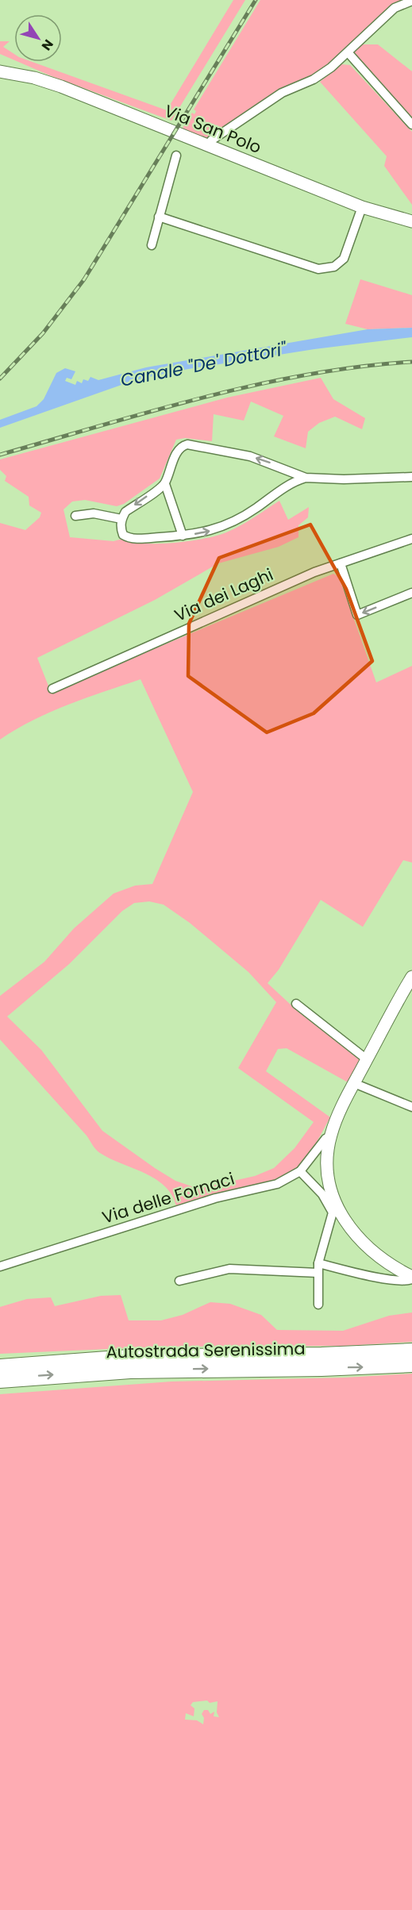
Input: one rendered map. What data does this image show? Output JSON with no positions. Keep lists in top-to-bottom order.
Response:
{
  "streets": {
    "highway": ["Autostrada Serenissima"],
    "main road": ["Via San Polo"],
    "street": ["Via dei Laghi", "Via delle Fornaci"]
  },
  "water": ["Canale \"De' Dottori\""],
  "north": "bottom right"
}
